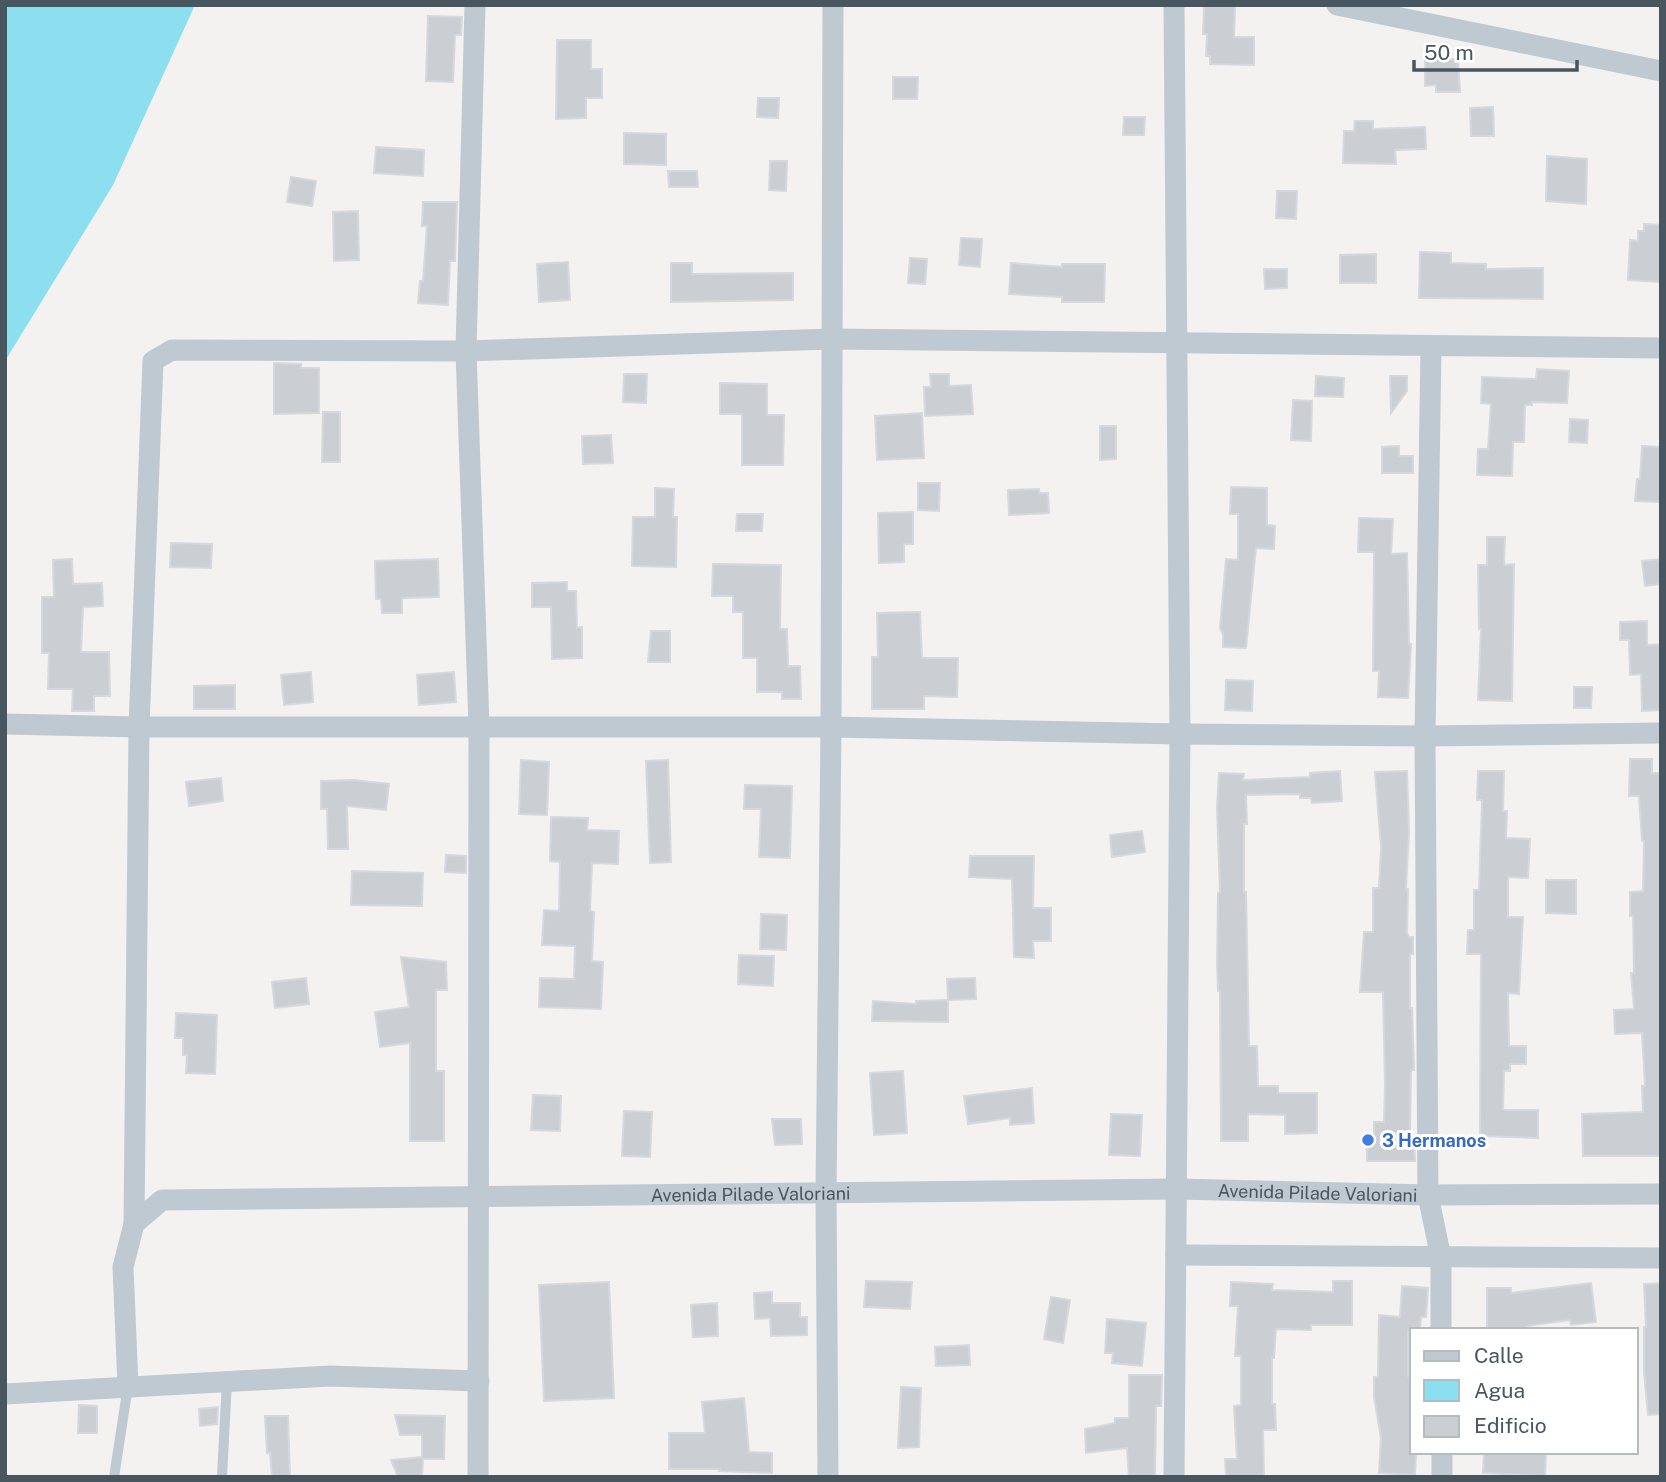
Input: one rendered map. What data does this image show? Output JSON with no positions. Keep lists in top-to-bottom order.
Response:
{
  "streets": {
    "street": ["Avenida Pilade Valoriani"]
  },
  "places": ["3 Hermanos"],
  "legend": ["Calle", "Agua", "Edificio"],
  "scale_bar": "50 m"
}
